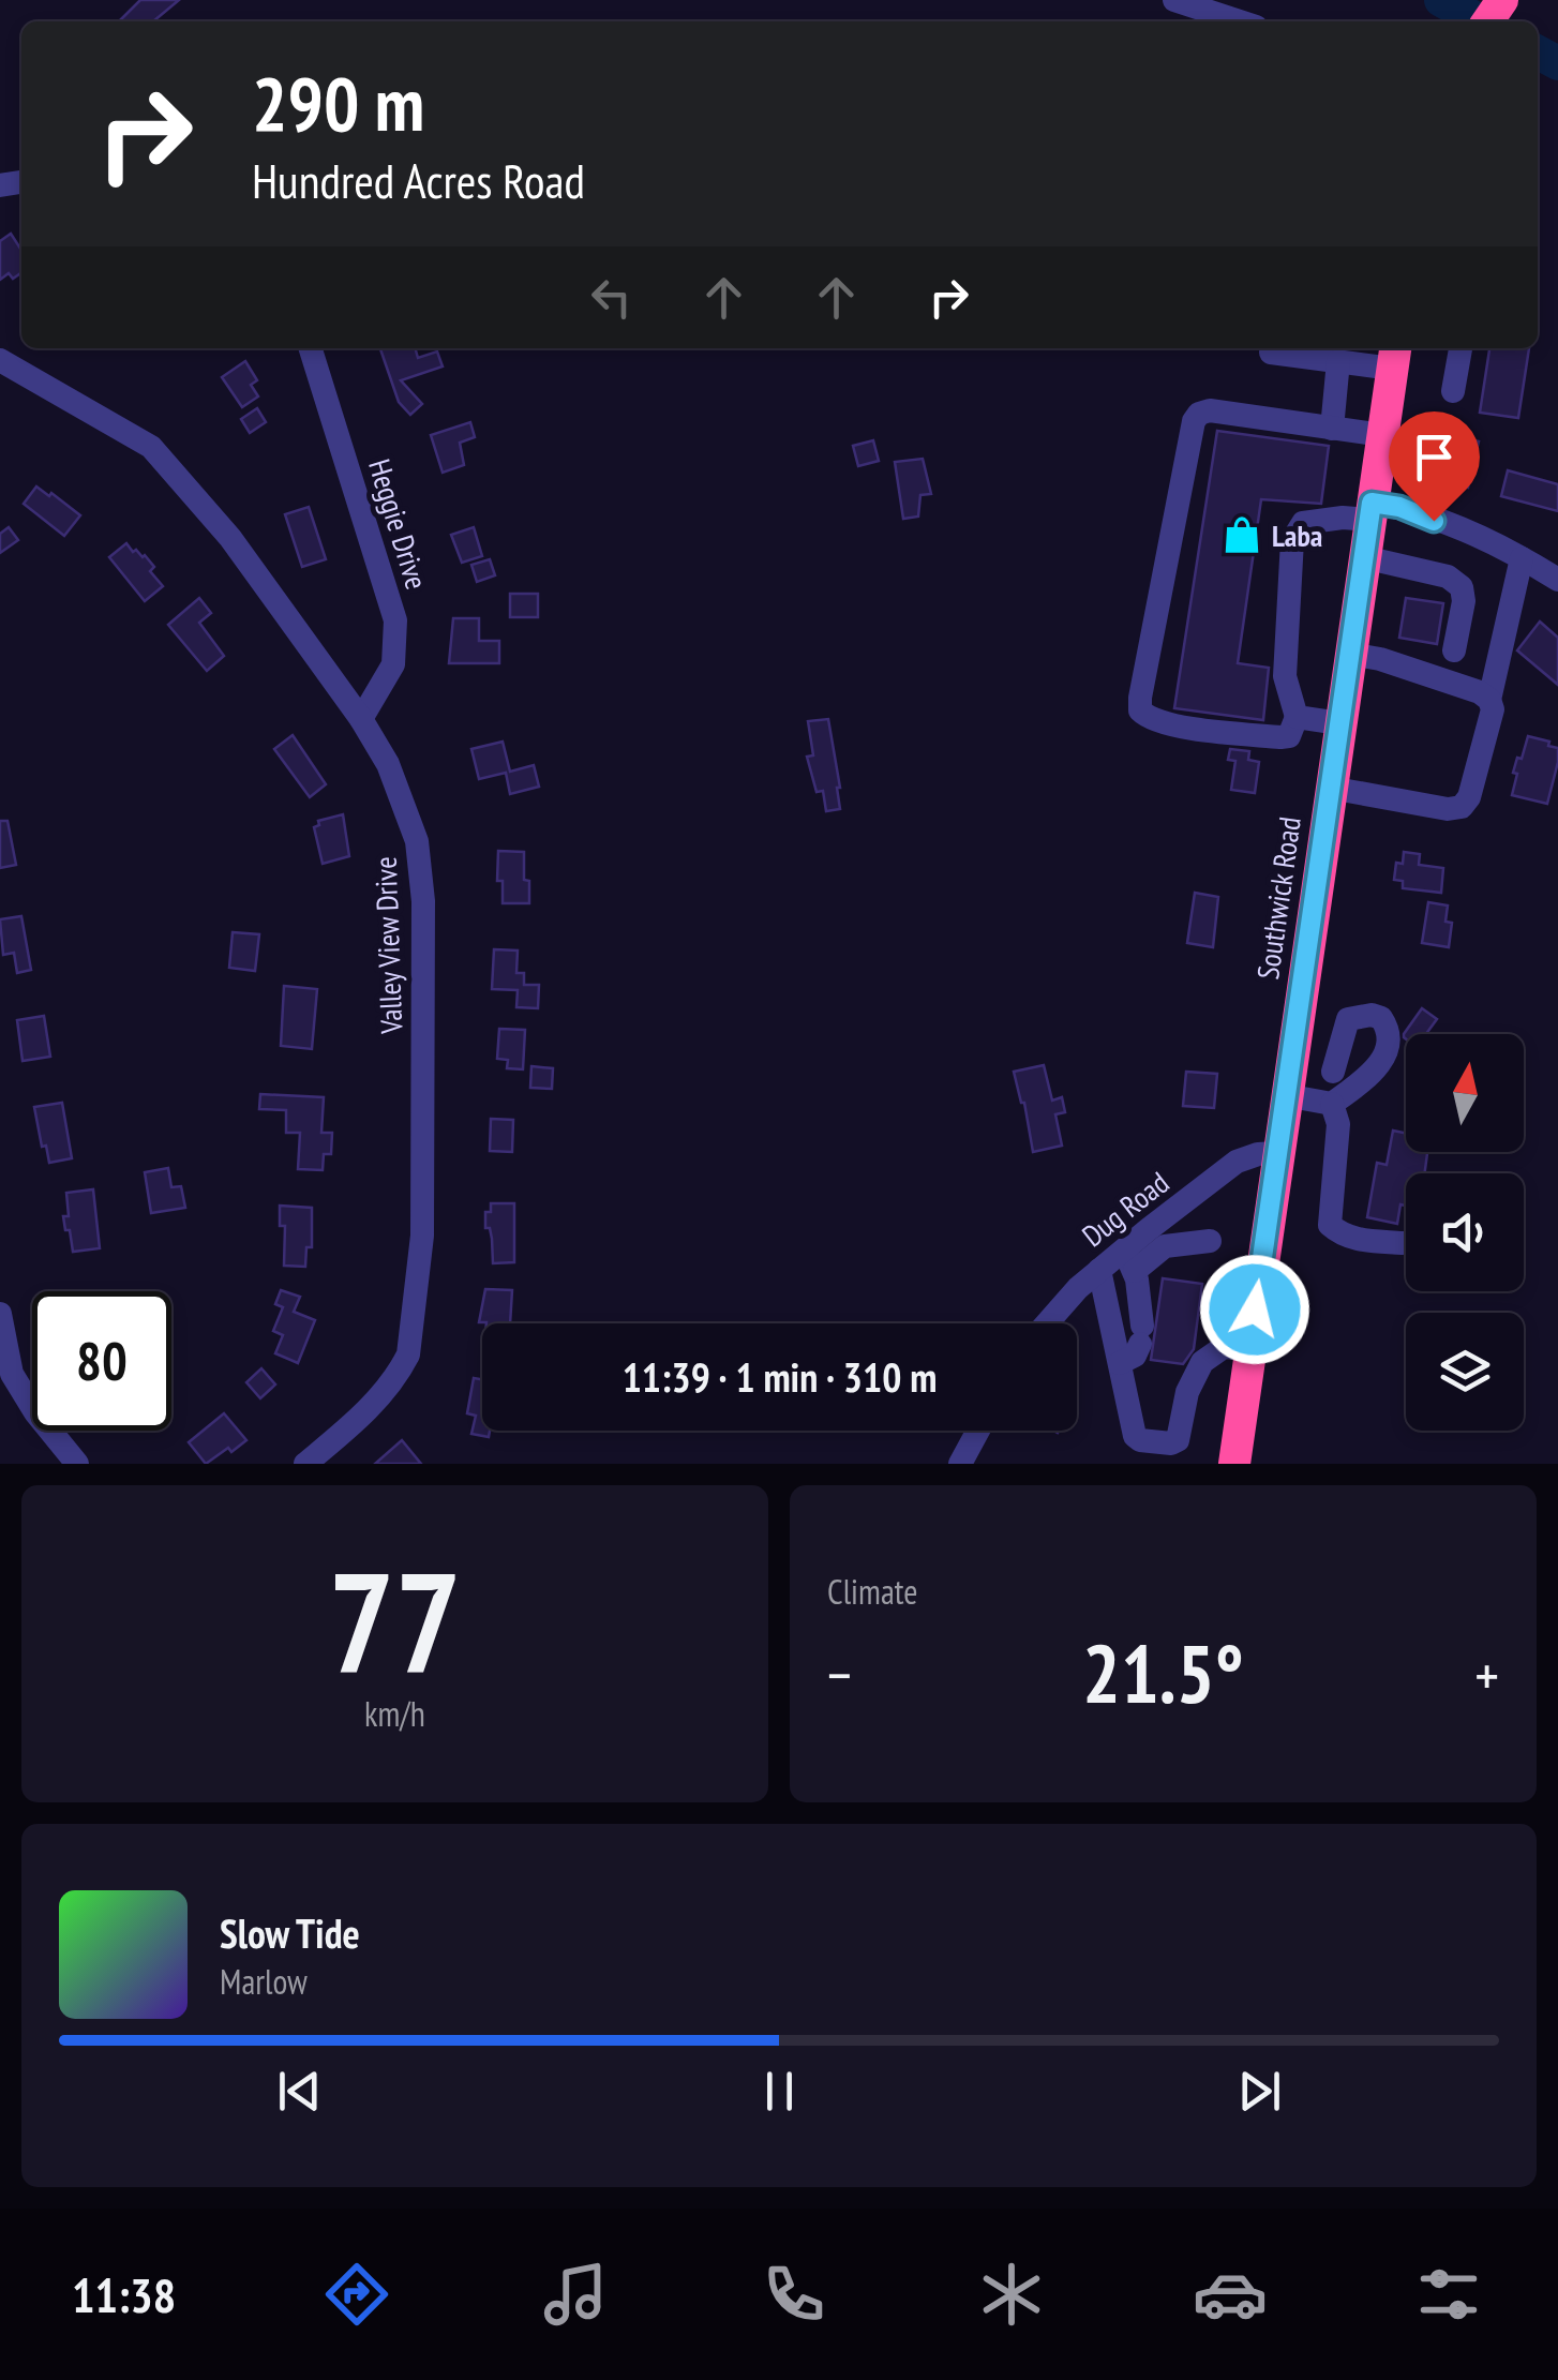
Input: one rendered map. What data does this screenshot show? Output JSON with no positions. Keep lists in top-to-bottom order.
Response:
{
  "streets": {
    "highway": ["Southwick Road"],
    "street": ["Heggie Drive", "Valley View Drive", "Dug Road"]
  },
  "crossings": [
    ["Heggie Drive", "Valley View Drive"],
    ["Southwick Road", "Dug Road"]
  ],
  "places": {
    "shop": ["Laba"]
  },
  "north": "top",
  "page": {
    "turn": ["290 m", "Hundred Acres Road"],
    "limit": "80",
    "trip": "11:39 · 1 min · 310 m",
    "tile": [
      ["77", "km/h"],
      "Climate"
    ],
    "heat": ["−", "21.5°", "+"],
    "song": ["Slow Tide", "Marlow"],
    "tabs": "11:38"
  }
}
